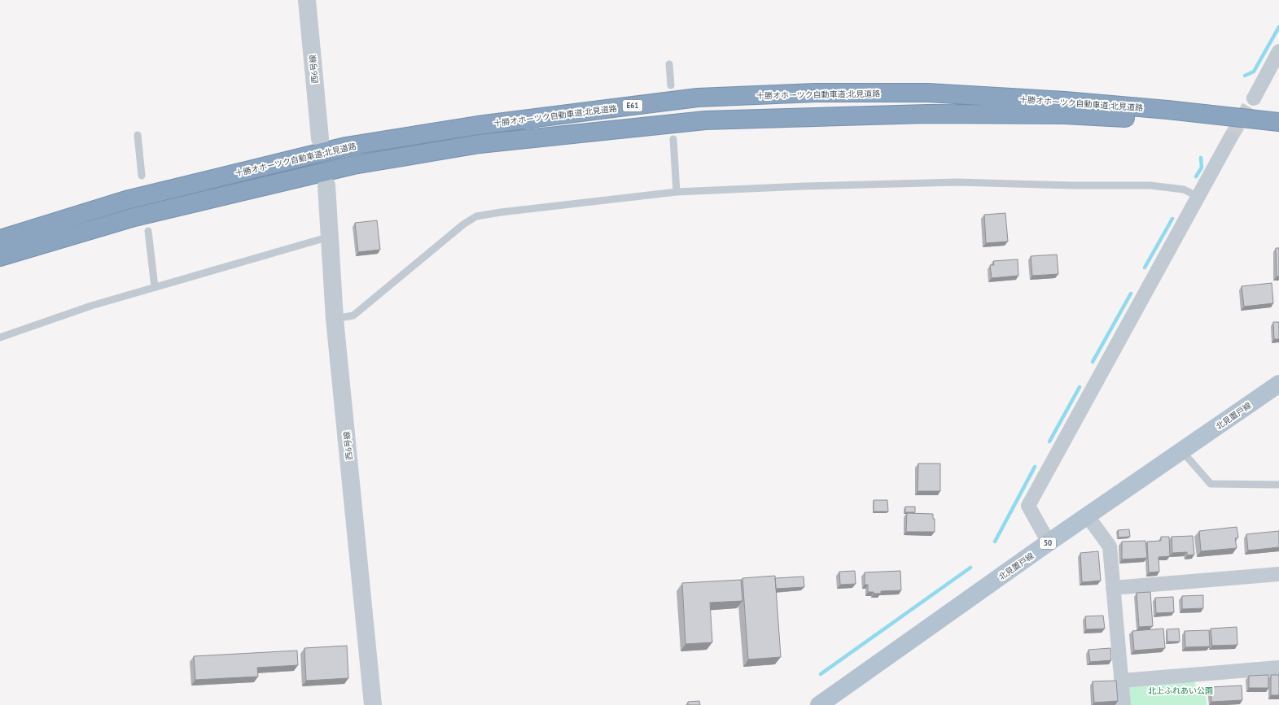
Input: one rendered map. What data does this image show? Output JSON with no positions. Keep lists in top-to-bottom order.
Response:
{
  "streets": {
    "highway": ["十勝オホーツク自動車道;北見道路", "E61"],
    "main road": ["北見置戸線", "50"],
    "street": ["西6号線"]
  },
  "parks": ["北上ふれあい公園"]
}
